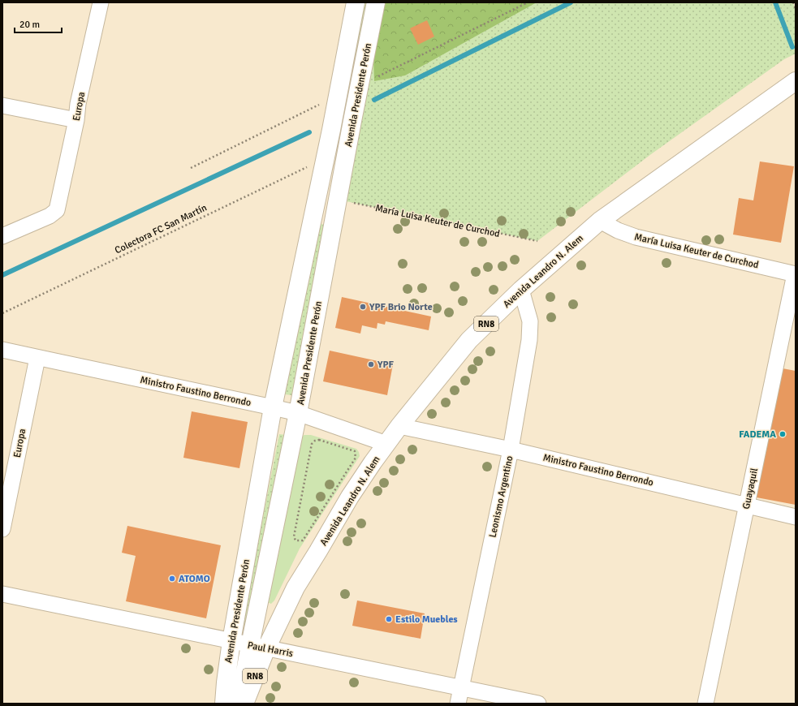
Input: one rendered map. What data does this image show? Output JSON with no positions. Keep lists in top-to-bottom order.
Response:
{
  "streets": {
    "main road": ["Avenida Presidente Perón", "Avenida Leandro N. Alem", "RN8"],
    "street": [
      "Europa",
      "María Luisa Keuter de Curchod",
      "Ministro Faustino Berrondo",
      "Guayaquil",
      "Leonismo Argentino",
      "Paul Harris"
    ],
    "path": ["Colectora FC San Martín"]
  },
  "crossings": [
    ["Avenida Presidente Perón", "María Luisa Keuter de Curchod"],
    ["Avenida Presidente Perón", "Colectora FC San Martín"],
    ["Avenida Presidente Perón", "Avenida Leandro N. Alem"],
    ["Avenida Presidente Perón", "Ministro Faustino Berrondo"],
    ["Avenida Presidente Perón", "Paul Harris"],
    ["Europa", "Ministro Faustino Berrondo"],
    ["María Luisa Keuter de Curchod", "Avenida Leandro N. Alem"],
    ["María Luisa Keuter de Curchod", "Guayaquil"],
    ["Avenida Leandro N. Alem", "Ministro Faustino Berrondo"],
    ["Avenida Leandro N. Alem", "Leonismo Argentino"],
    ["Avenida Leandro N. Alem", "Paul Harris"],
    ["Ministro Faustino Berrondo", "Guayaquil"],
    ["Ministro Faustino Berrondo", "Leonismo Argentino"],
    ["Leonismo Argentino", "Paul Harris"]
  ],
  "places": [
    "YPF Brio Norte",
    "YPF",
    "FADEMA",
    "ATOMO",
    "Estilo Muebles"
  ],
  "scale_bar": "20 m"
}
